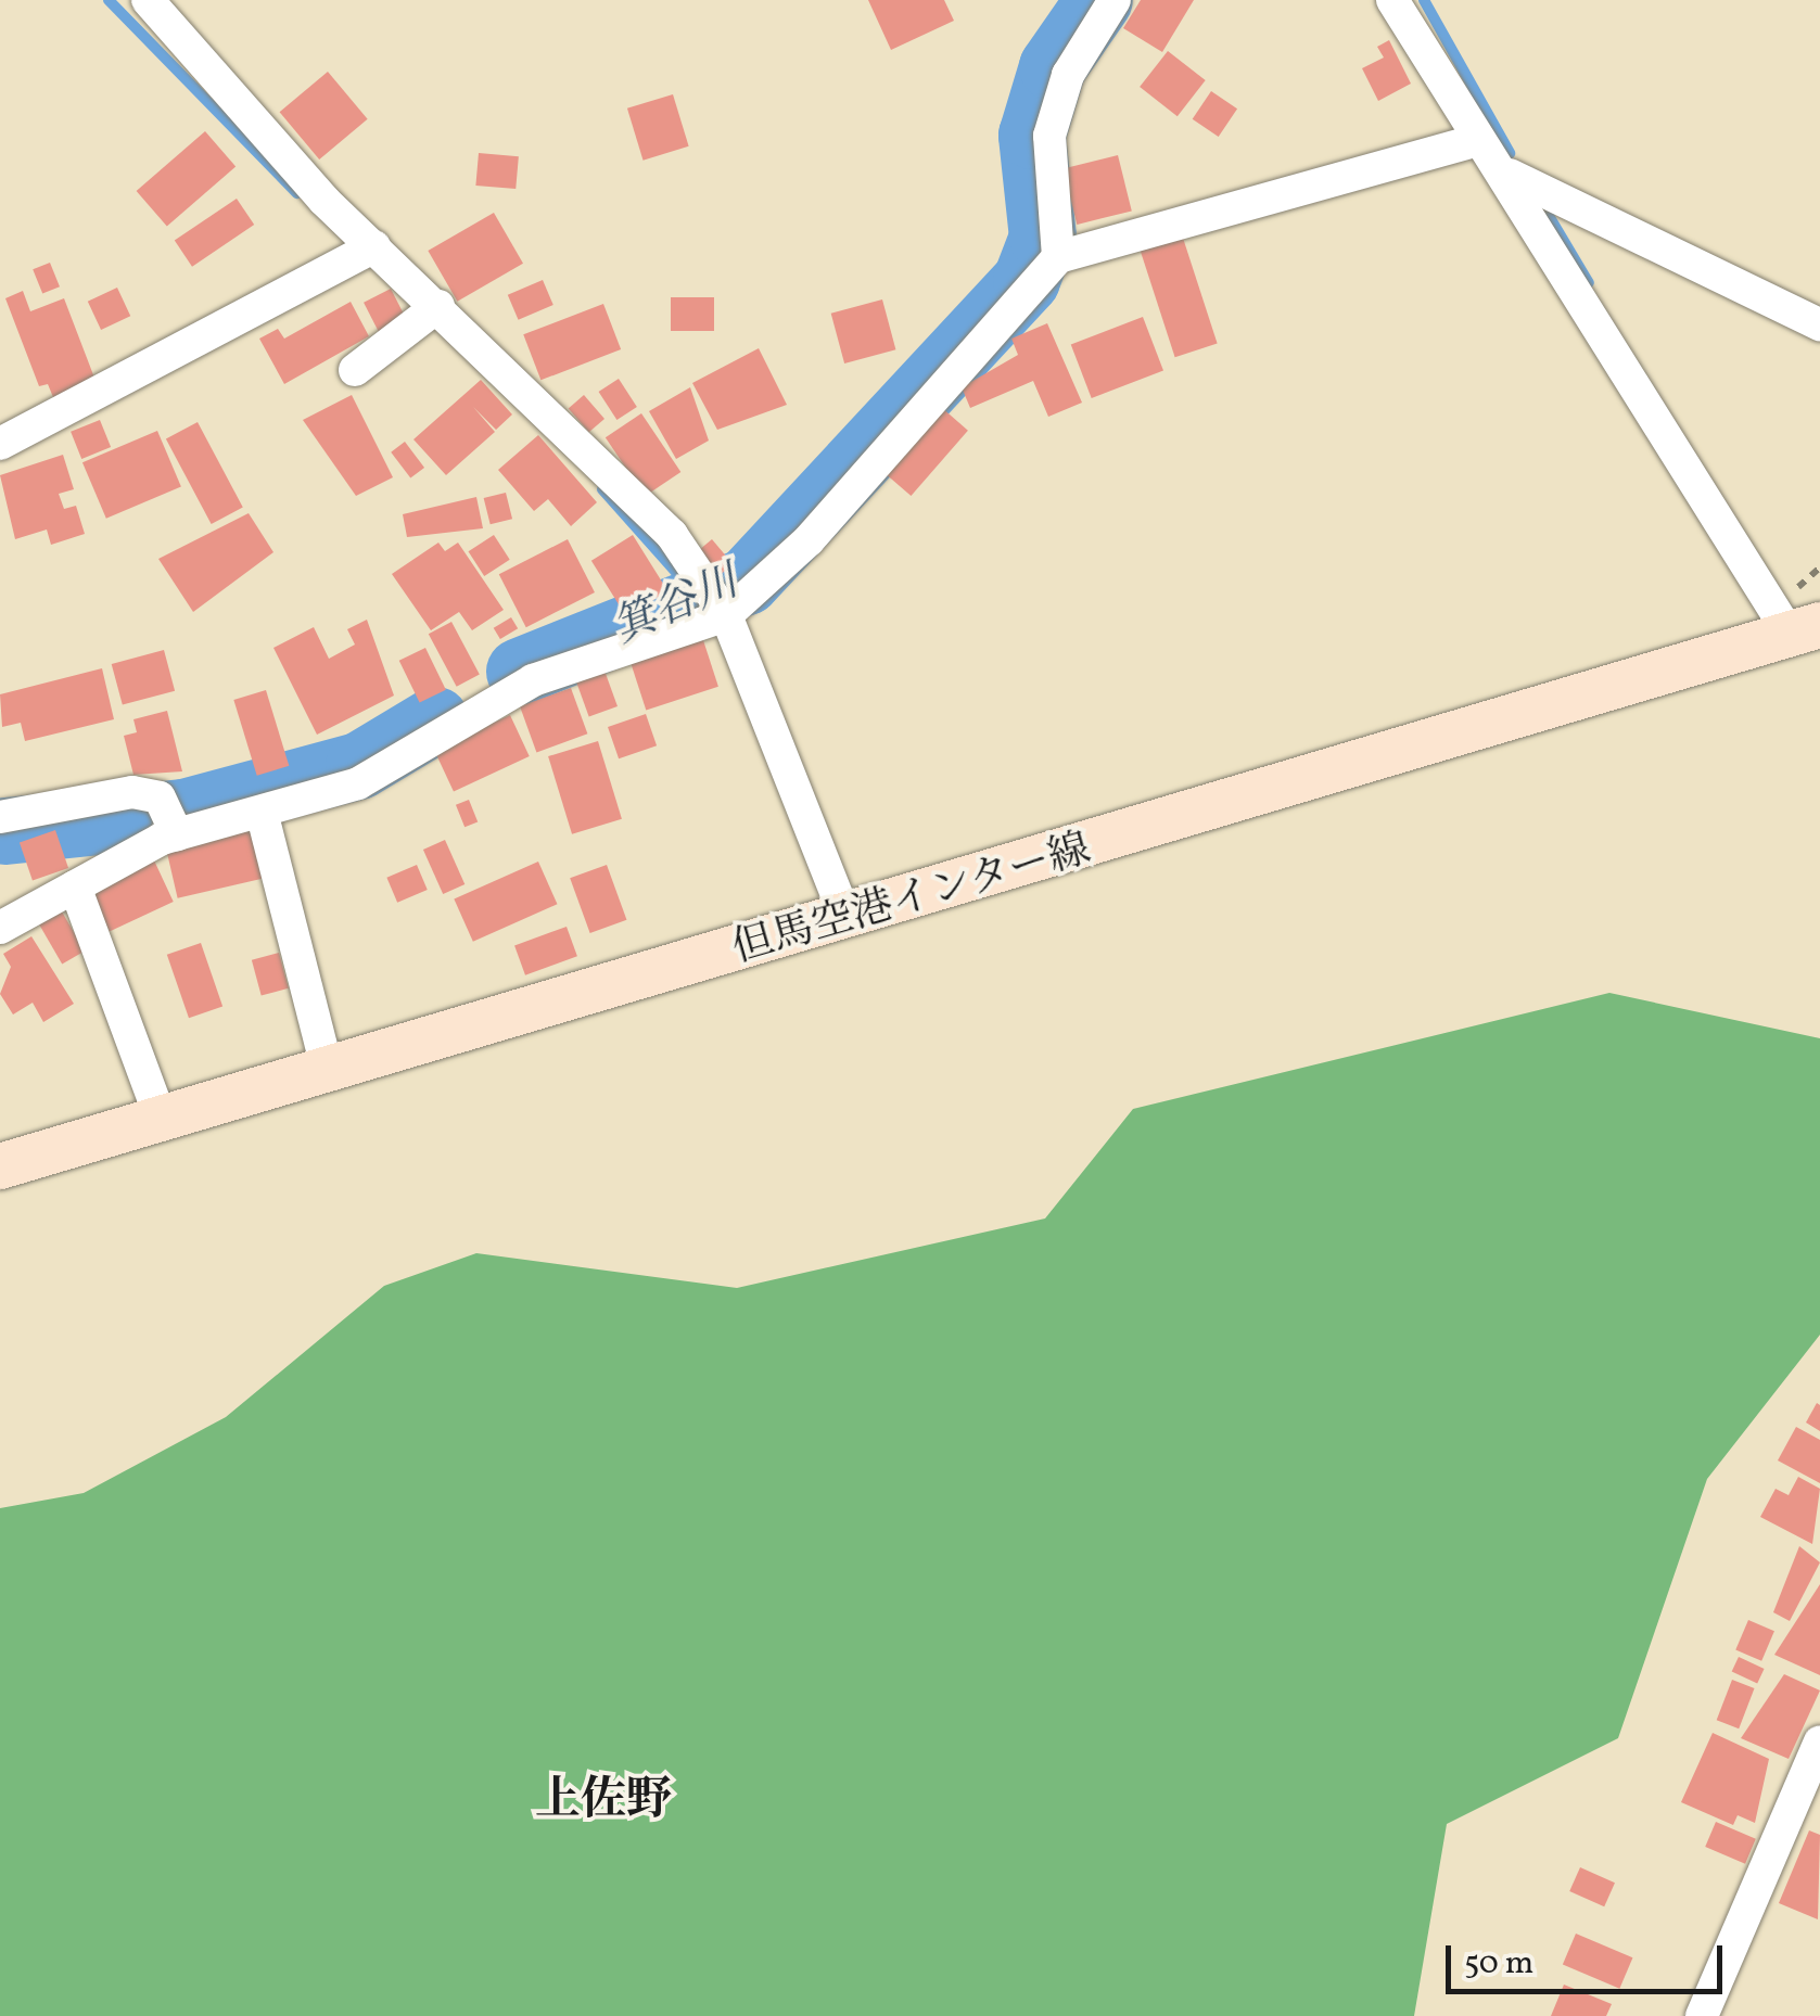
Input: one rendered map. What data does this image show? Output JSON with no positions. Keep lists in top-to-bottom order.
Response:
{
  "streets": {
    "main road": ["但馬空港インター線"]
  },
  "districts": ["上佐野"],
  "water": ["箕谷川"],
  "scale_bar": "50 m"
}
